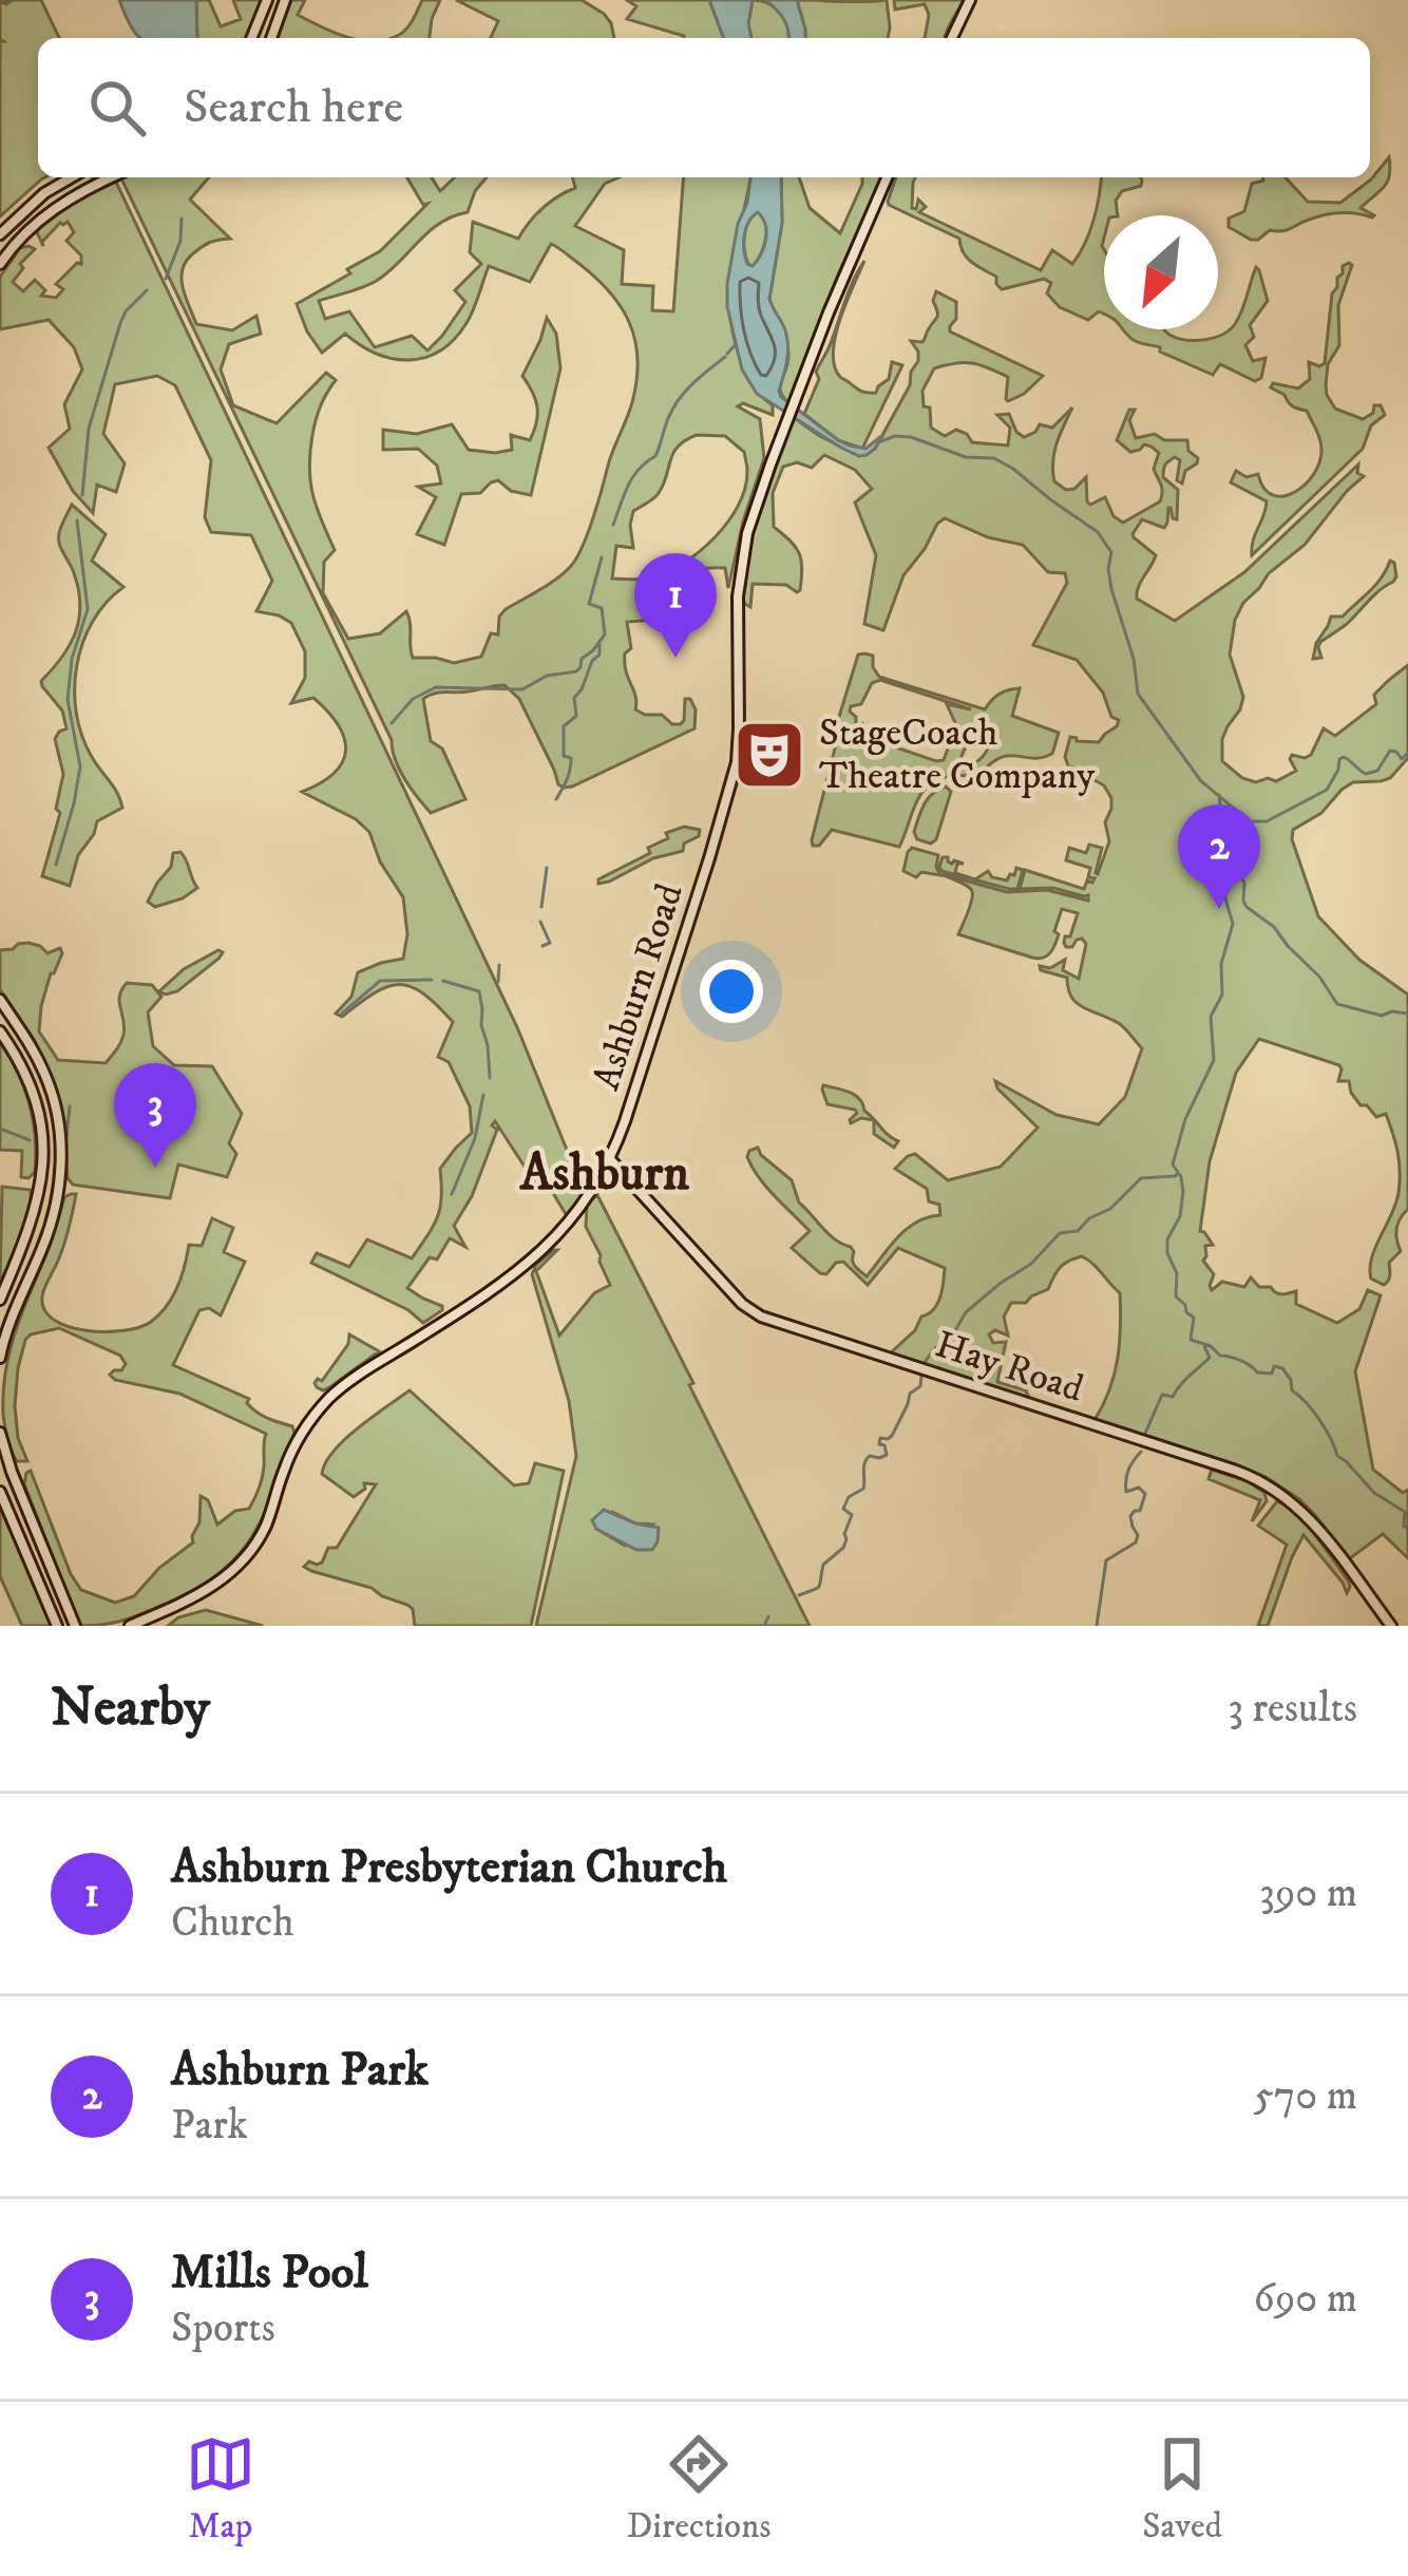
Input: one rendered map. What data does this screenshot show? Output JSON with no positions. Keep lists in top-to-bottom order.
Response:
{
  "streets": {
    "main road": ["Ashburn Road", "Hay Road"]
  },
  "crossings": [
    ["Ashburn Road", "Hay Road"]
  ],
  "districts": ["Ashburn"],
  "places": {
    "theatre": ["StageCoach Theatre Company"]
  },
  "north": "bottom left",
  "page": {
    "search": "Search here",
    "pins": ["1", "2", "3"],
    "heading": ["Nearby", "3 results"],
    "list": [
      {
        "mark": "1",
        "name": "Ashburn Presbyterian Church",
        "note": "Church",
        "value": "390 m"
      },
      {
        "mark": "2",
        "name": "Ashburn Park",
        "note": "Park",
        "value": "570 m"
      },
      {
        "mark": "3",
        "name": "Mills Pool",
        "note": "Sports",
        "value": "690 m"
      }
    ],
    "nav": ["Map", "Directions", "Saved"]
  }
}
